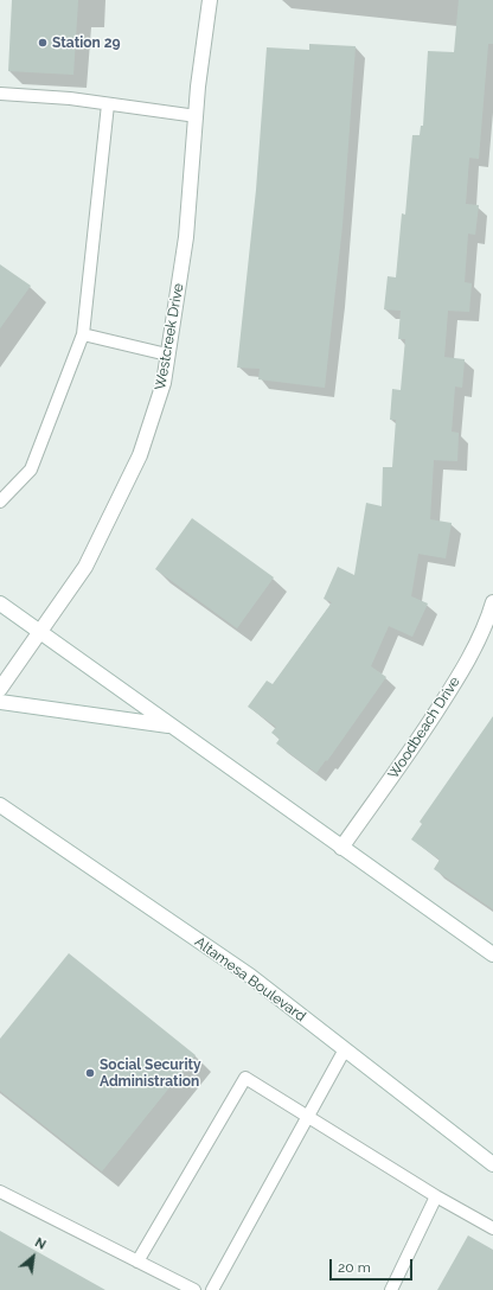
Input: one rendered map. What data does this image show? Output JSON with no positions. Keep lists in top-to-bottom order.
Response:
{
  "streets": {
    "main road": ["Westcreek Drive", "Woodbeach Drive", "Altamesa Boulevard"]
  },
  "places": ["Station 29", "Social Security Administration"],
  "scale_bar": "20 m",
  "north": "top right"
}
